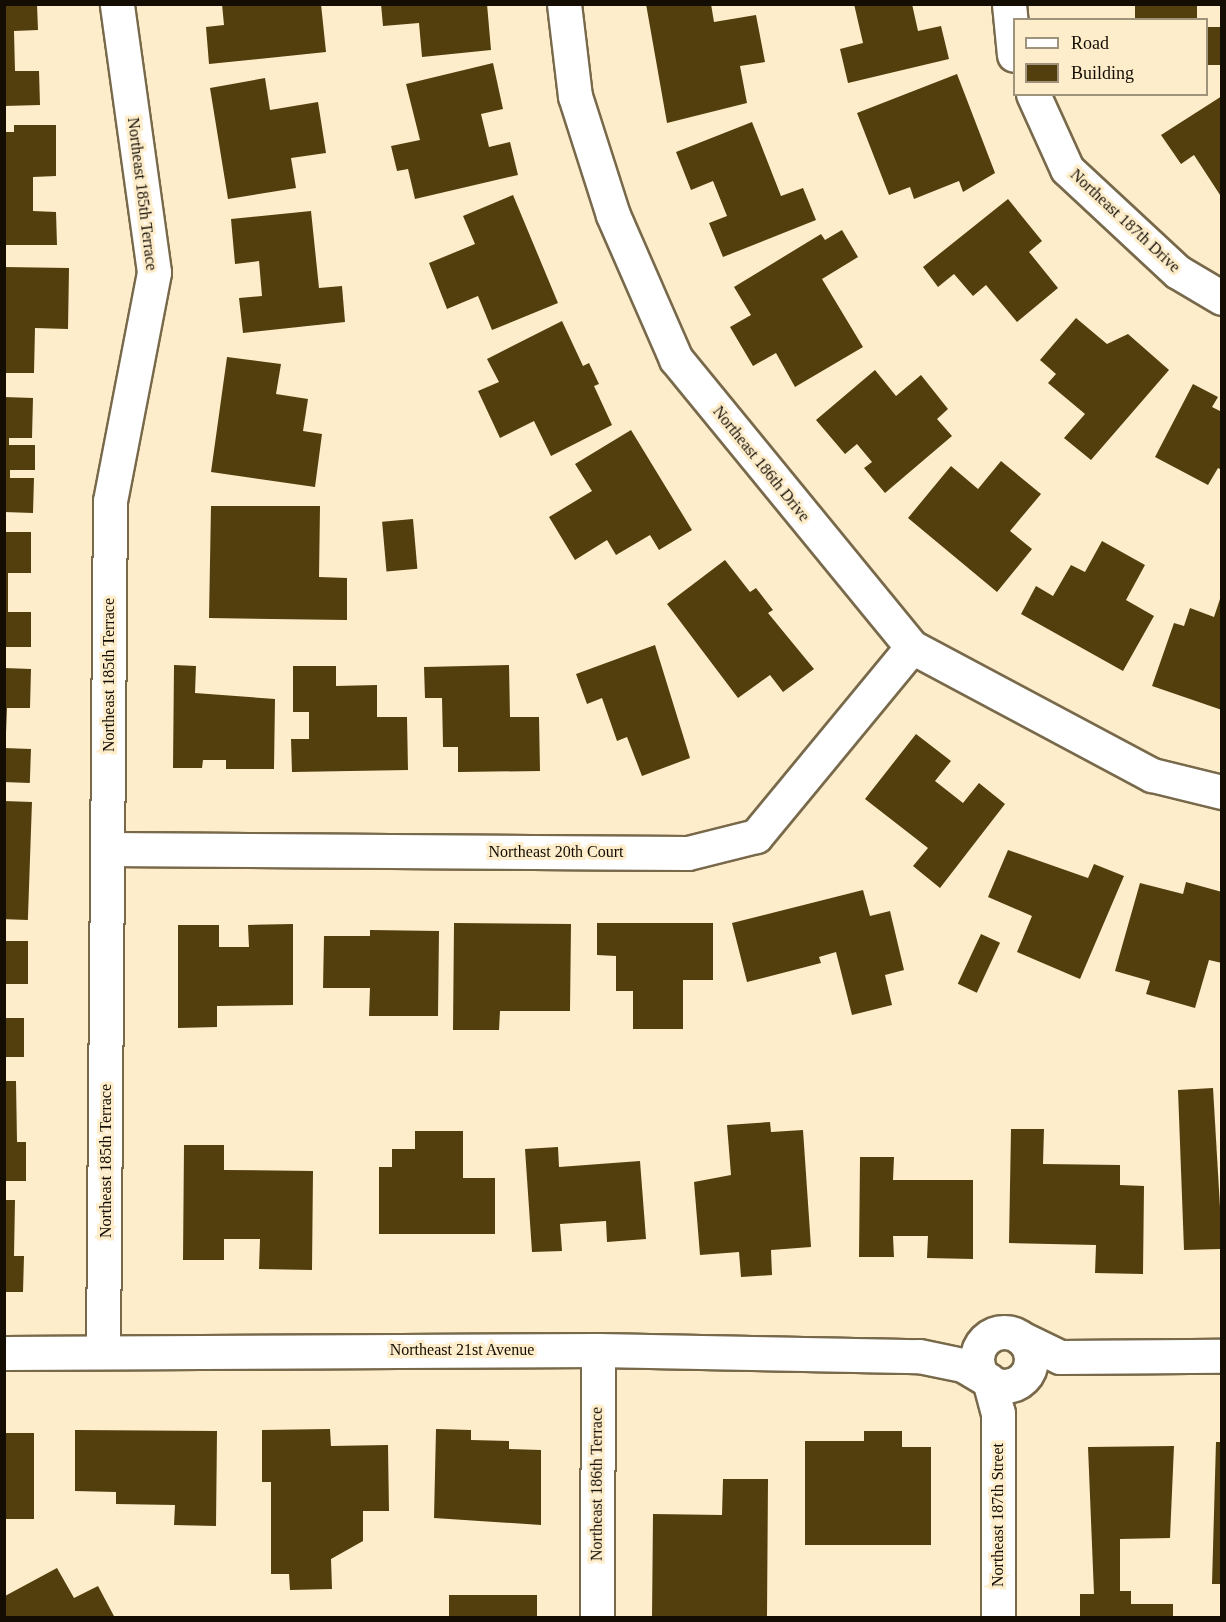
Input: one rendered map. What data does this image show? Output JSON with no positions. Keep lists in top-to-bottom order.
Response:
{
  "streets": {
    "street": [
      "Northeast 185th Terrace",
      "Northeast 187th Drive",
      "Northeast 186th Drive",
      "Northeast 20th Court",
      "Northeast 21st Avenue",
      "Northeast 186th Terrace",
      "Northeast 187th Street"
    ]
  },
  "crossings": [
    ["Northeast 185th Terrace", "Northeast 20th Court"],
    ["Northeast 185th Terrace", "Northeast 21st Avenue"],
    ["Northeast 186th Drive", "Northeast 20th Court"],
    ["Northeast 21st Avenue", "Northeast 186th Terrace"],
    ["Northeast 21st Avenue", "Northeast 187th Street"]
  ],
  "legend": ["Road", "Building"]
}
